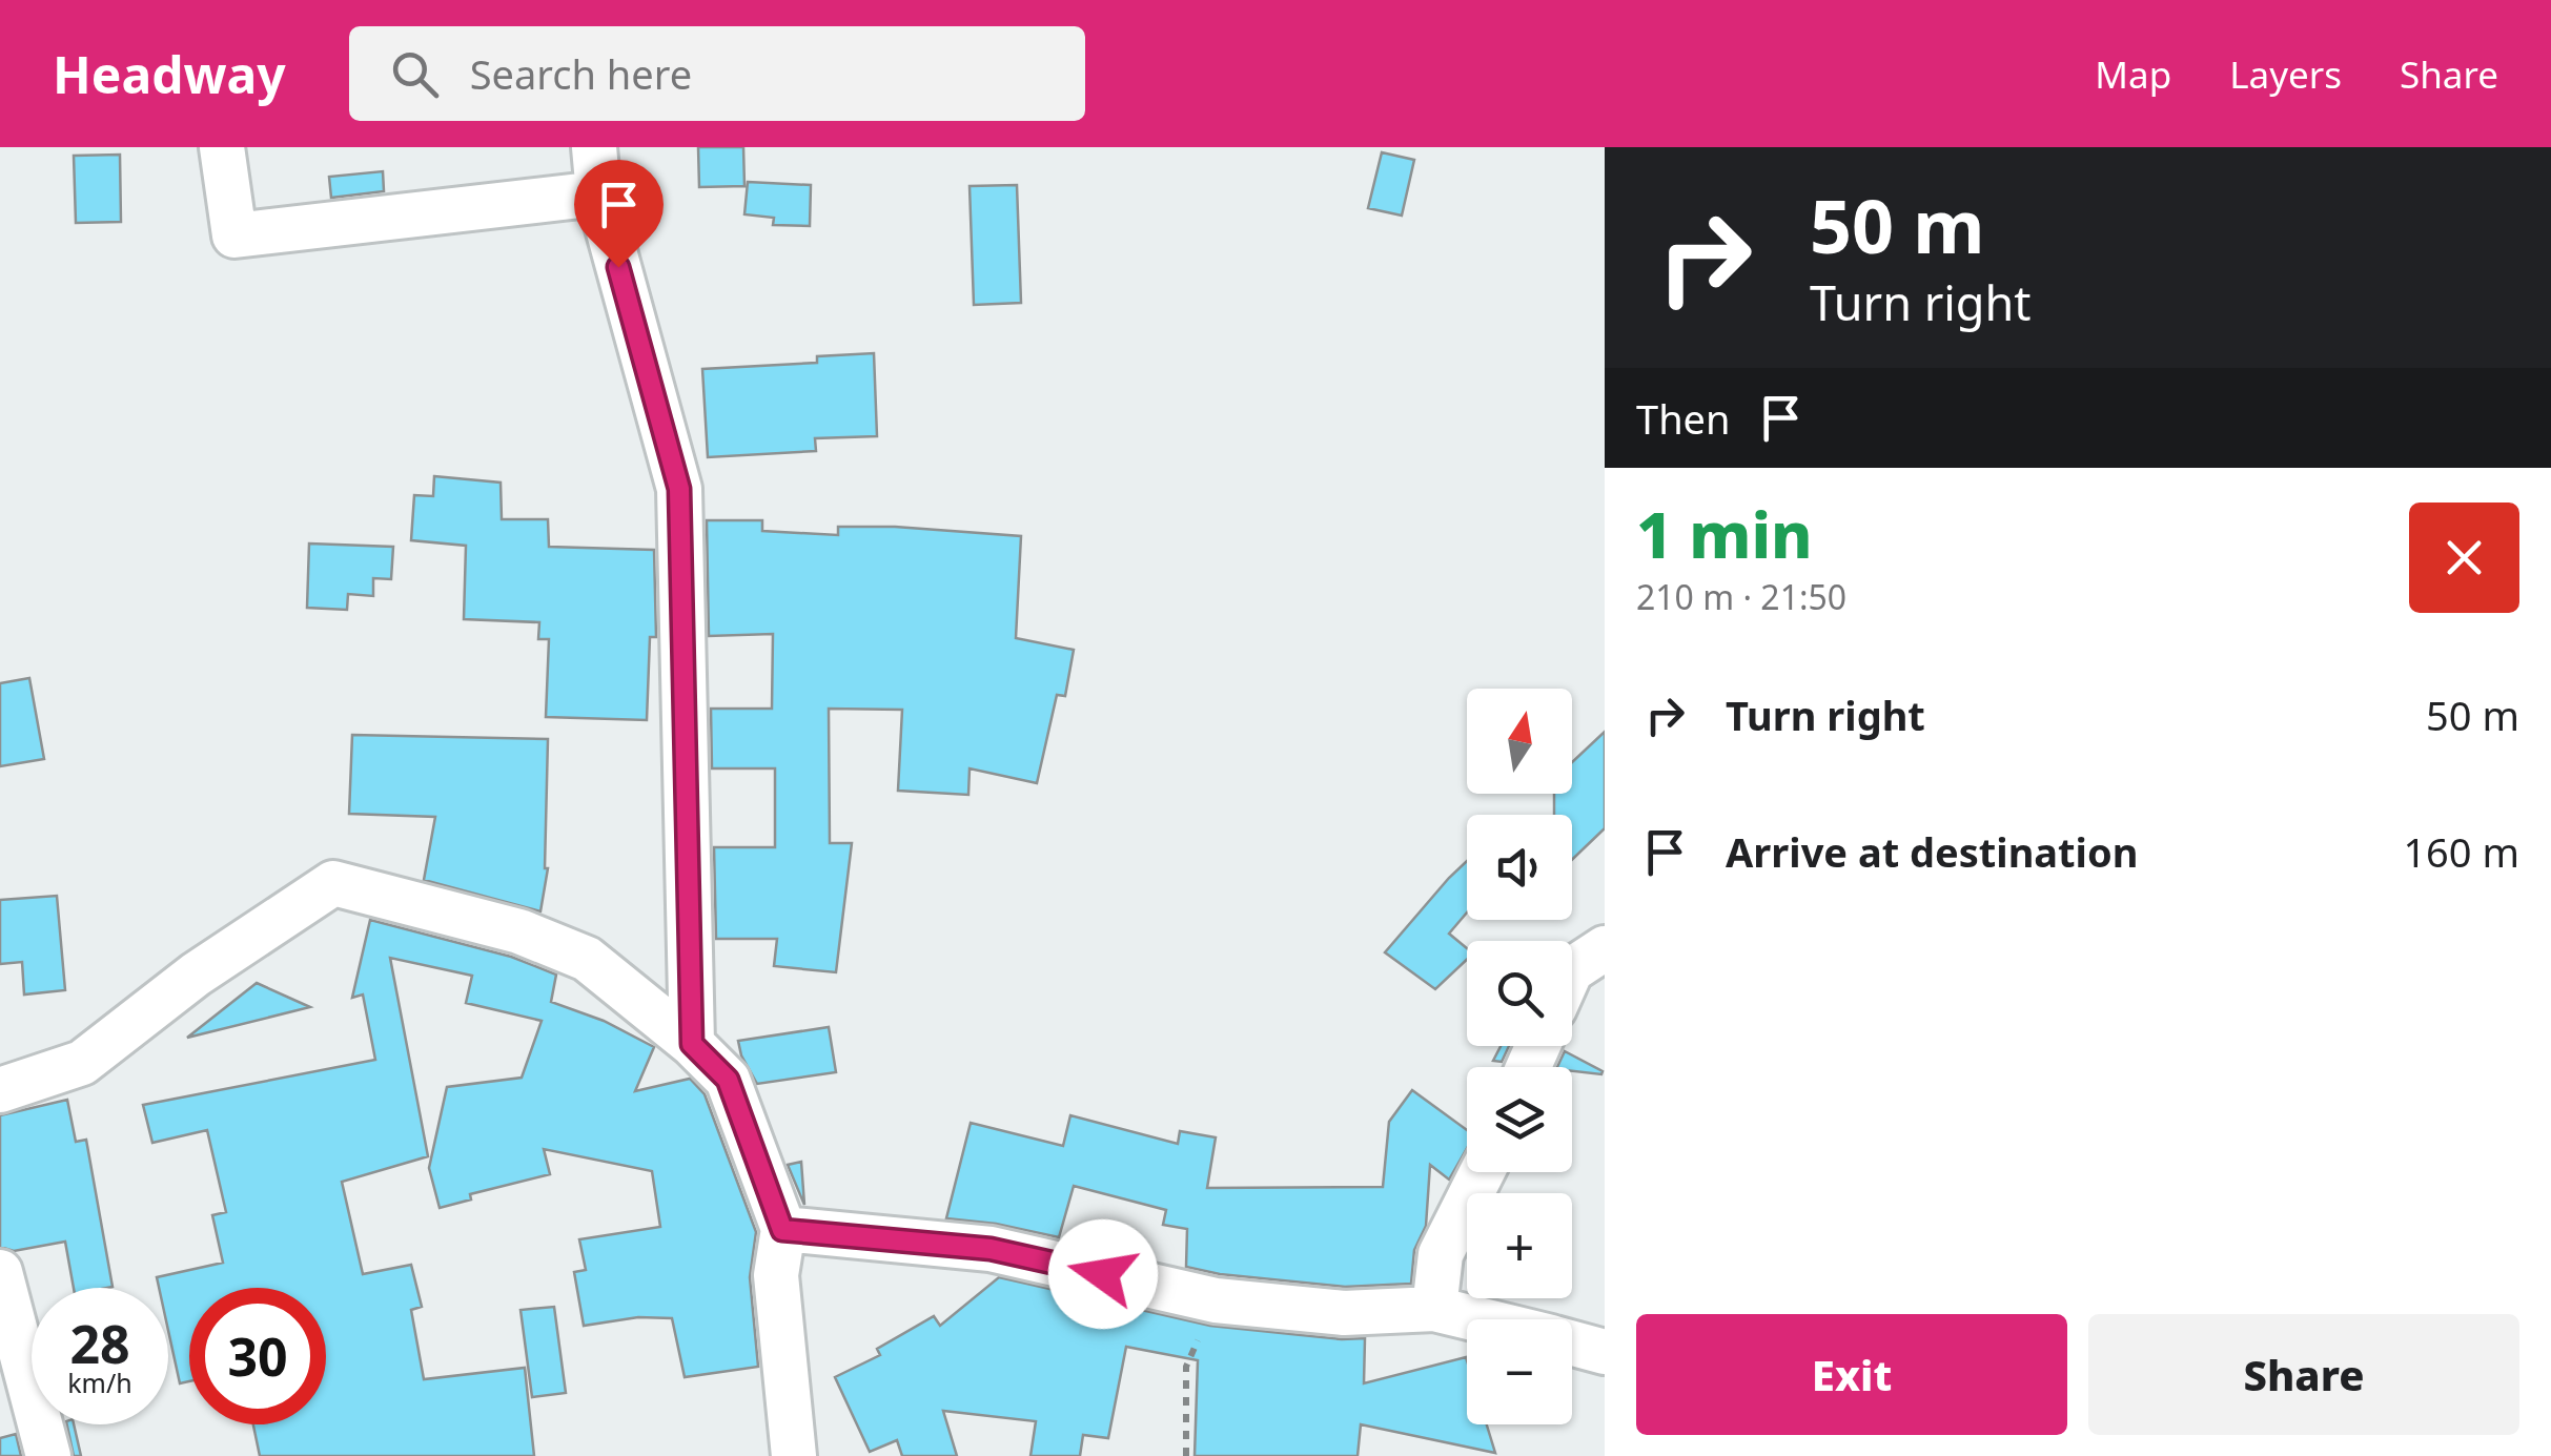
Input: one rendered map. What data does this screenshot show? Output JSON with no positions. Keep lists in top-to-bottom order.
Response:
{
  "north": "top",
  "page": {
    "header": "Headway",
    "search": "Search here",
    "nav": ["Map", "Layers", "Share"],
    "turn": ["50 m", "Turn right"],
    "then": "Then",
    "heading": ["1 min", "210 m · 21:50"],
    "list": [
      {
        "name": "Turn right",
        "value": "50 m"
      },
      {
        "name": "Arrive at destination",
        "value": "160 m"
      }
    ],
    "map_buttons": ["+", "−"],
    "speed": "28 km/h",
    "limit": "30",
    "buttons": ["Exit", "Share"]
  }
}
